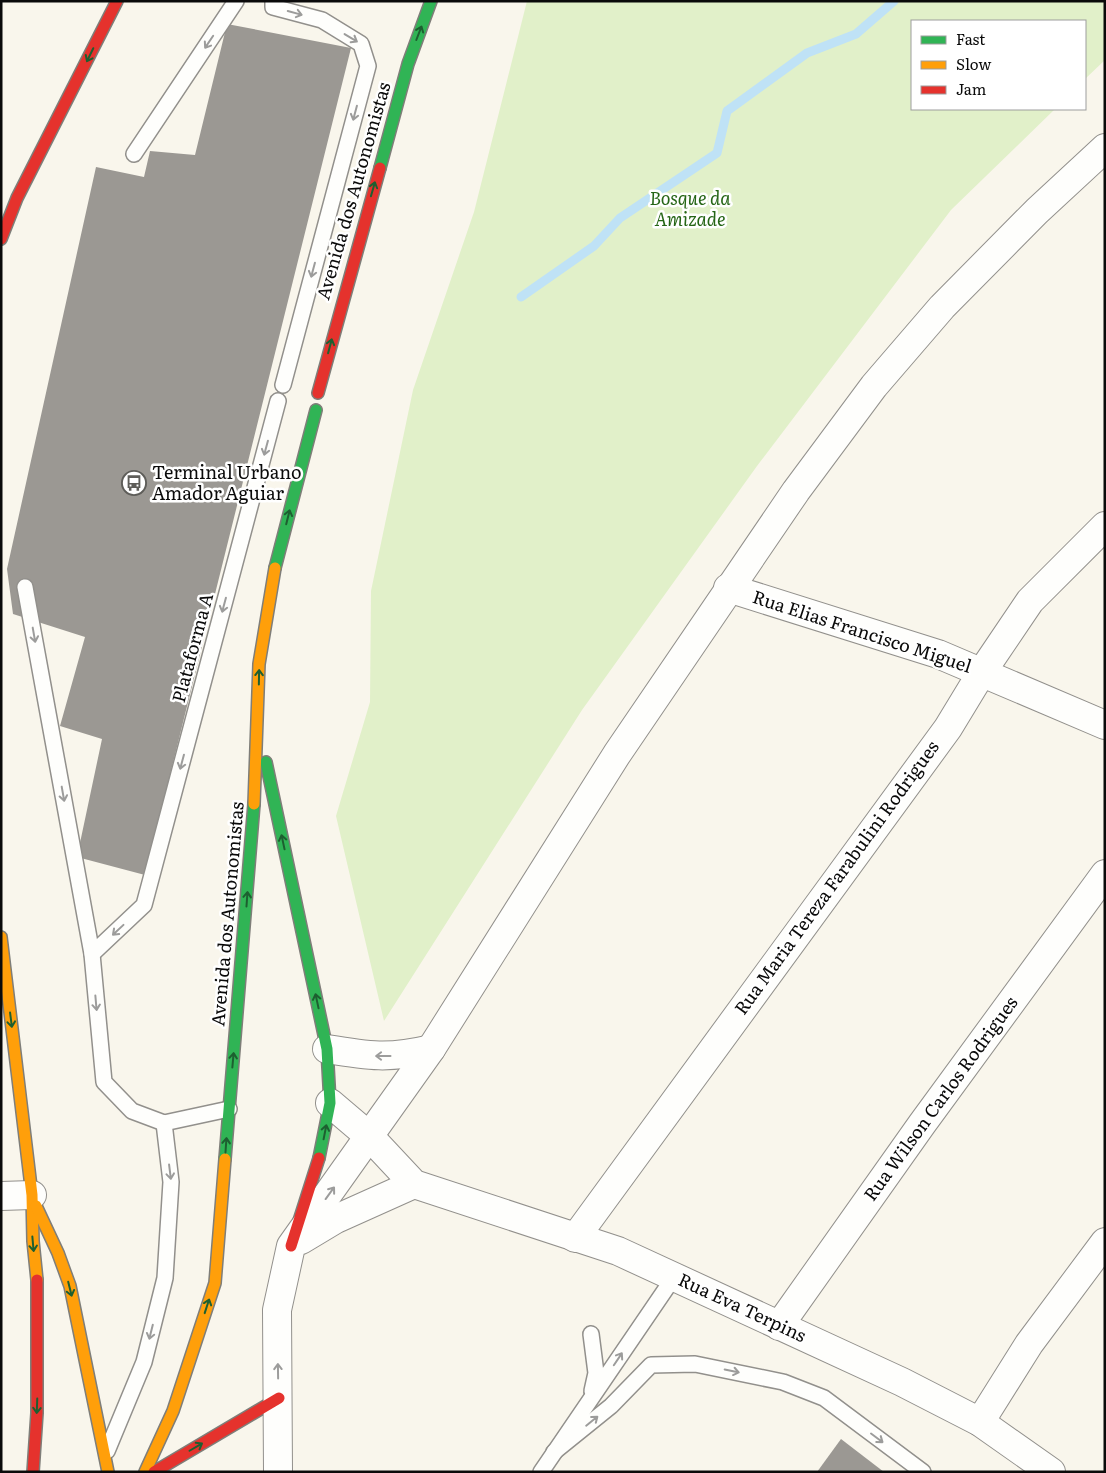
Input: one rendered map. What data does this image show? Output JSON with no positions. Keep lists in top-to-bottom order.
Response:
{
  "streets": {
    "main road": ["Avenida dos Autonomistas"],
    "street": [
      "Rua Elias Francisco Miguel",
      "Rua Maria Tereza Farabulini Rodrigues",
      "Rua Wilson Carlos Rodrigues",
      "Rua Eva Terpins"
    ],
    "lane": ["Plataforma A"]
  },
  "crossings": [
    ["Rua Elias Francisco Miguel", "Rua Maria Tereza Farabulini Rodrigues"],
    ["Rua Maria Tereza Farabulini Rodrigues", "Rua Eva Terpins"],
    ["Rua Wilson Carlos Rodrigues", "Rua Eva Terpins"]
  ],
  "one_way": ["Plataforma A"],
  "parks": ["Bosque da Amizade"],
  "places": {
    "bus stop": ["Terminal Urbano Amador Aguiar"]
  },
  "legend": ["Fast", "Slow", "Jam"]
}
